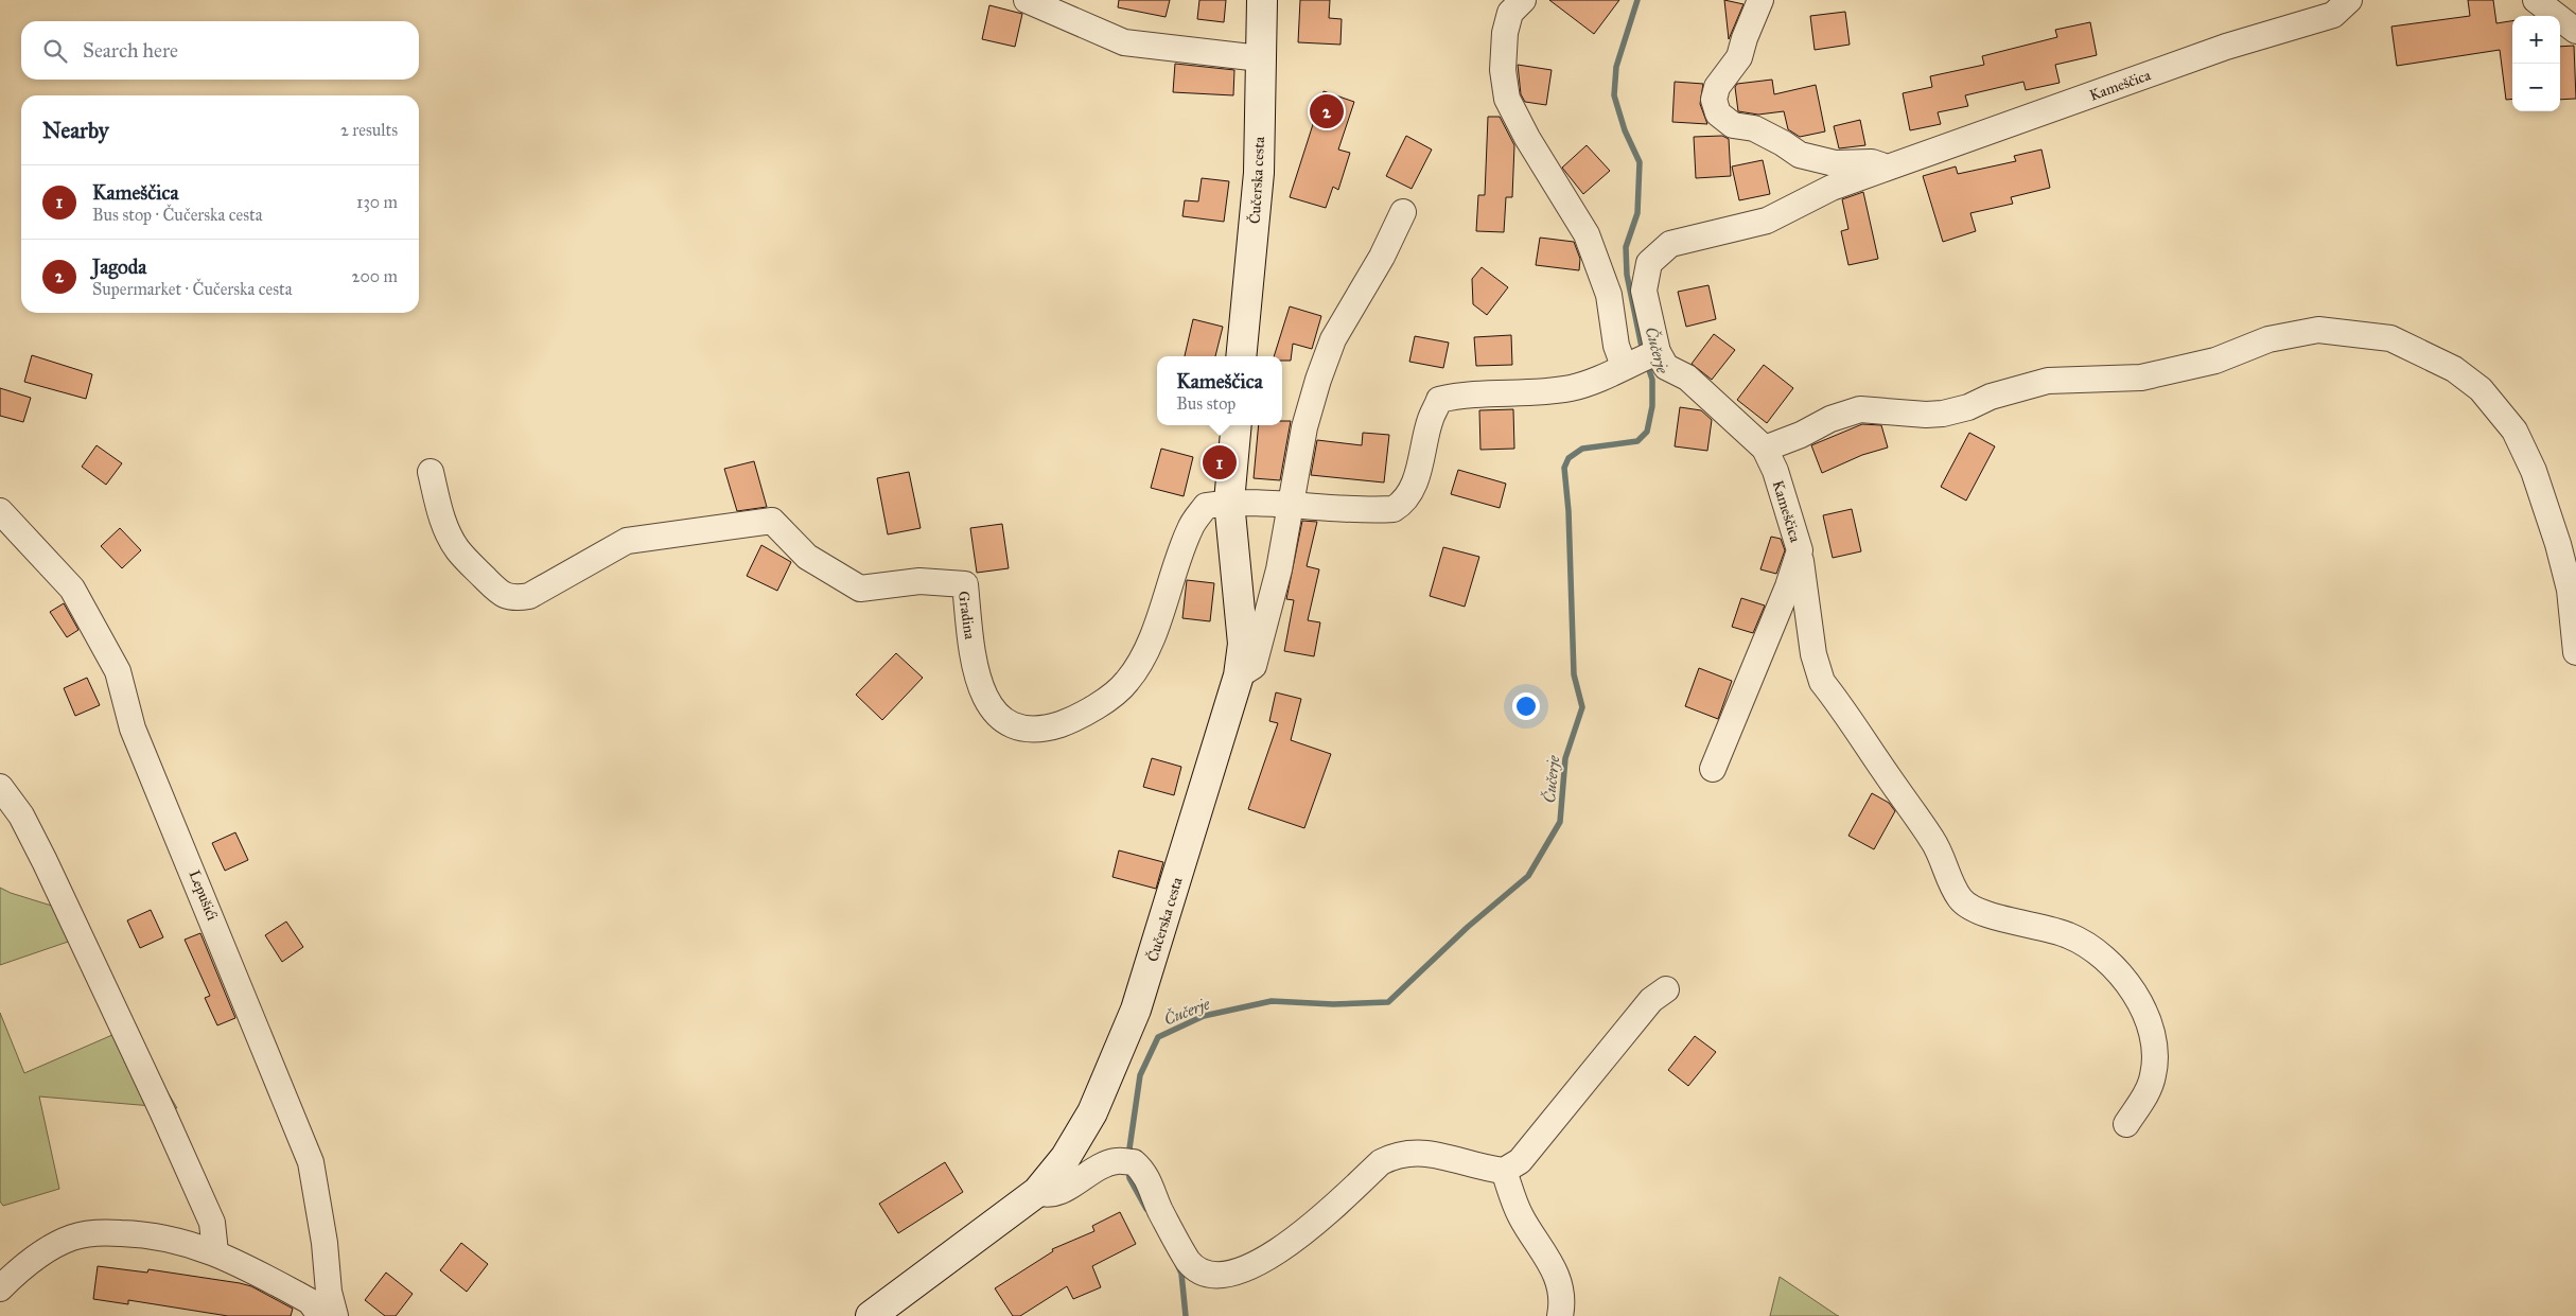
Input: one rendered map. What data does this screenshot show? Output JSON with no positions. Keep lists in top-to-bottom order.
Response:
{
  "streets": {
    "street": [
      "Kameščica",
      "Čučerska cesta",
      "Gradina",
      "Lepušići"
    ]
  },
  "crossings": [
    ["Čučerska cesta", "Gradina"]
  ],
  "water": ["Čučerje"],
  "page": {
    "map_buttons": ["+", "−"],
    "search": "Search here",
    "pins": ["2", "1"],
    "heading": ["Nearby", "2 results"],
    "list": [
      {
        "mark": "1",
        "name": "Kameščica",
        "note": "Bus stop · Čučerska cesta",
        "value": "130 m"
      },
      {
        "mark": "2",
        "name": "Jagoda",
        "note": "Supermarket · Čučerska cesta",
        "value": "200 m"
      }
    ],
    "popup": ["Kameščica", "Bus stop"]
  }
}
